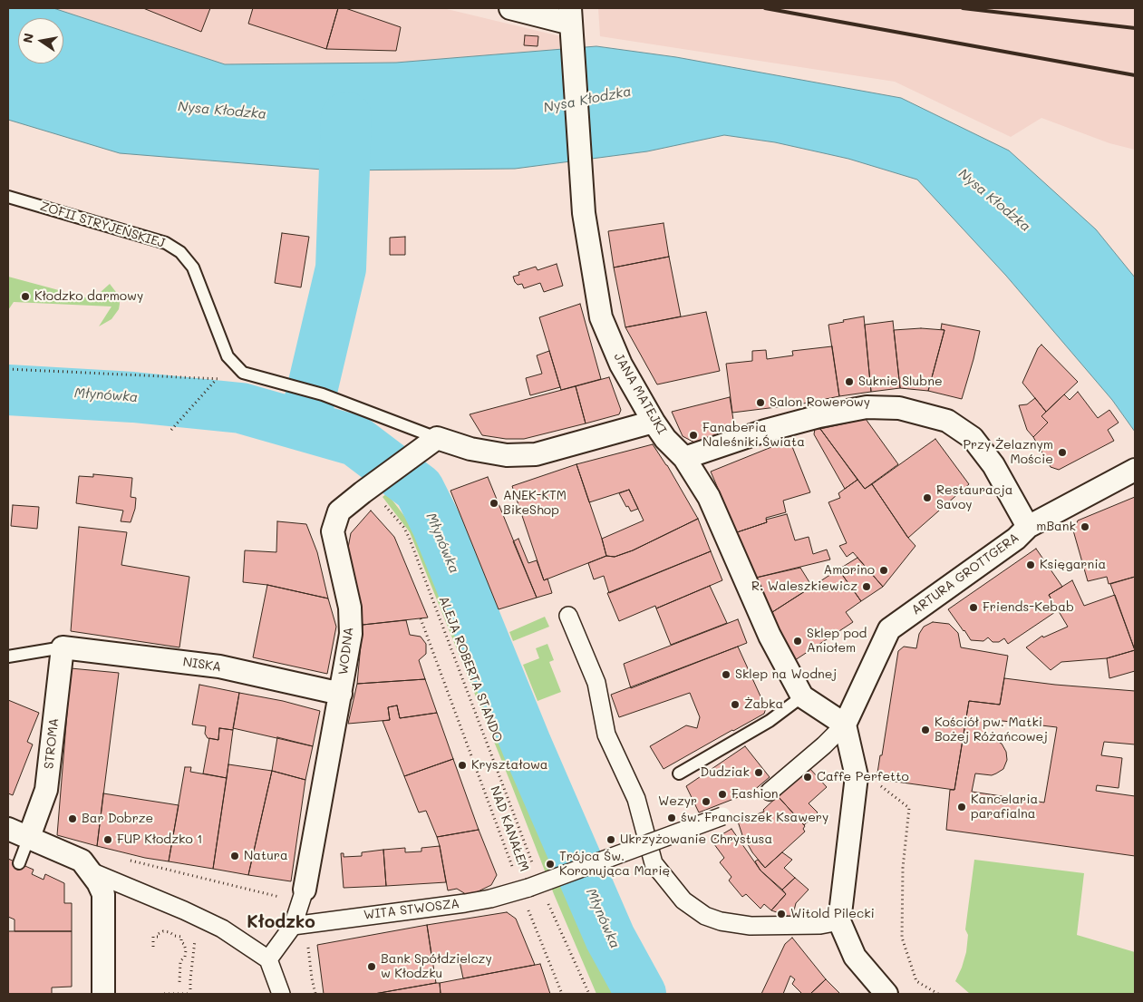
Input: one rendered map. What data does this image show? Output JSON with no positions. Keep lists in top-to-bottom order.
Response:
{
  "streets": {
    "street": [
      "JANA MATEJKI",
      "ARTURA GROTTGERA",
      "WODNA",
      "NISKA",
      "STROMA",
      "WITA STWOSZA"
    ],
    "lane": ["ZOFII STRYJEŃSKIEJ"],
    "path": ["ALEJA ROBERTA STANDO", "NAD KANAŁEM"]
  },
  "crossings": [
    ["JANA MATEJKI", "ARTURA GROTTGERA"],
    ["WODNA", "NISKA"],
    ["NISKA", "STROMA"],
    ["NAD KANAŁEM", "WITA STWOSZA"]
  ],
  "districts": ["Kłodzko"],
  "water": ["Nysa Kłodzka", "Młynówka"],
  "places": [
    "Kłodzko darmowy",
    "Suknie Slubne",
    "Salon Rowerowy",
    "Fanaberia Naleśniki Świata",
    "Przy Żelaznym Moście",
    "Restauracja Savoy",
    "ANEK-KTM BikeShop",
    "mBank",
    "Księgarnia",
    "Amorino",
    "R. Waleszkiewicz",
    "Friends-Kebab",
    "Sklep pod Aniołem",
    "Sklep na Wodnej",
    "Żabka",
    "Kościół pw. Matki Bożej Różańcowej",
    "Kryształowa",
    "Dudziak",
    "Caffe Perfetto",
    "Fashion",
    "Wezyr",
    "Kancelaria parafialna",
    "św. Franciszek Ksawery",
    "Bar Dobrze",
    "FUP Kłodzko 1",
    "Ukrzyżowanie Chrystusa",
    "Natura",
    "Trójca Św. Koronująca Marię",
    "Witold Pilecki",
    "Bank Spółdzielczy w Kłodzku"
  ],
  "north": "left"
}
